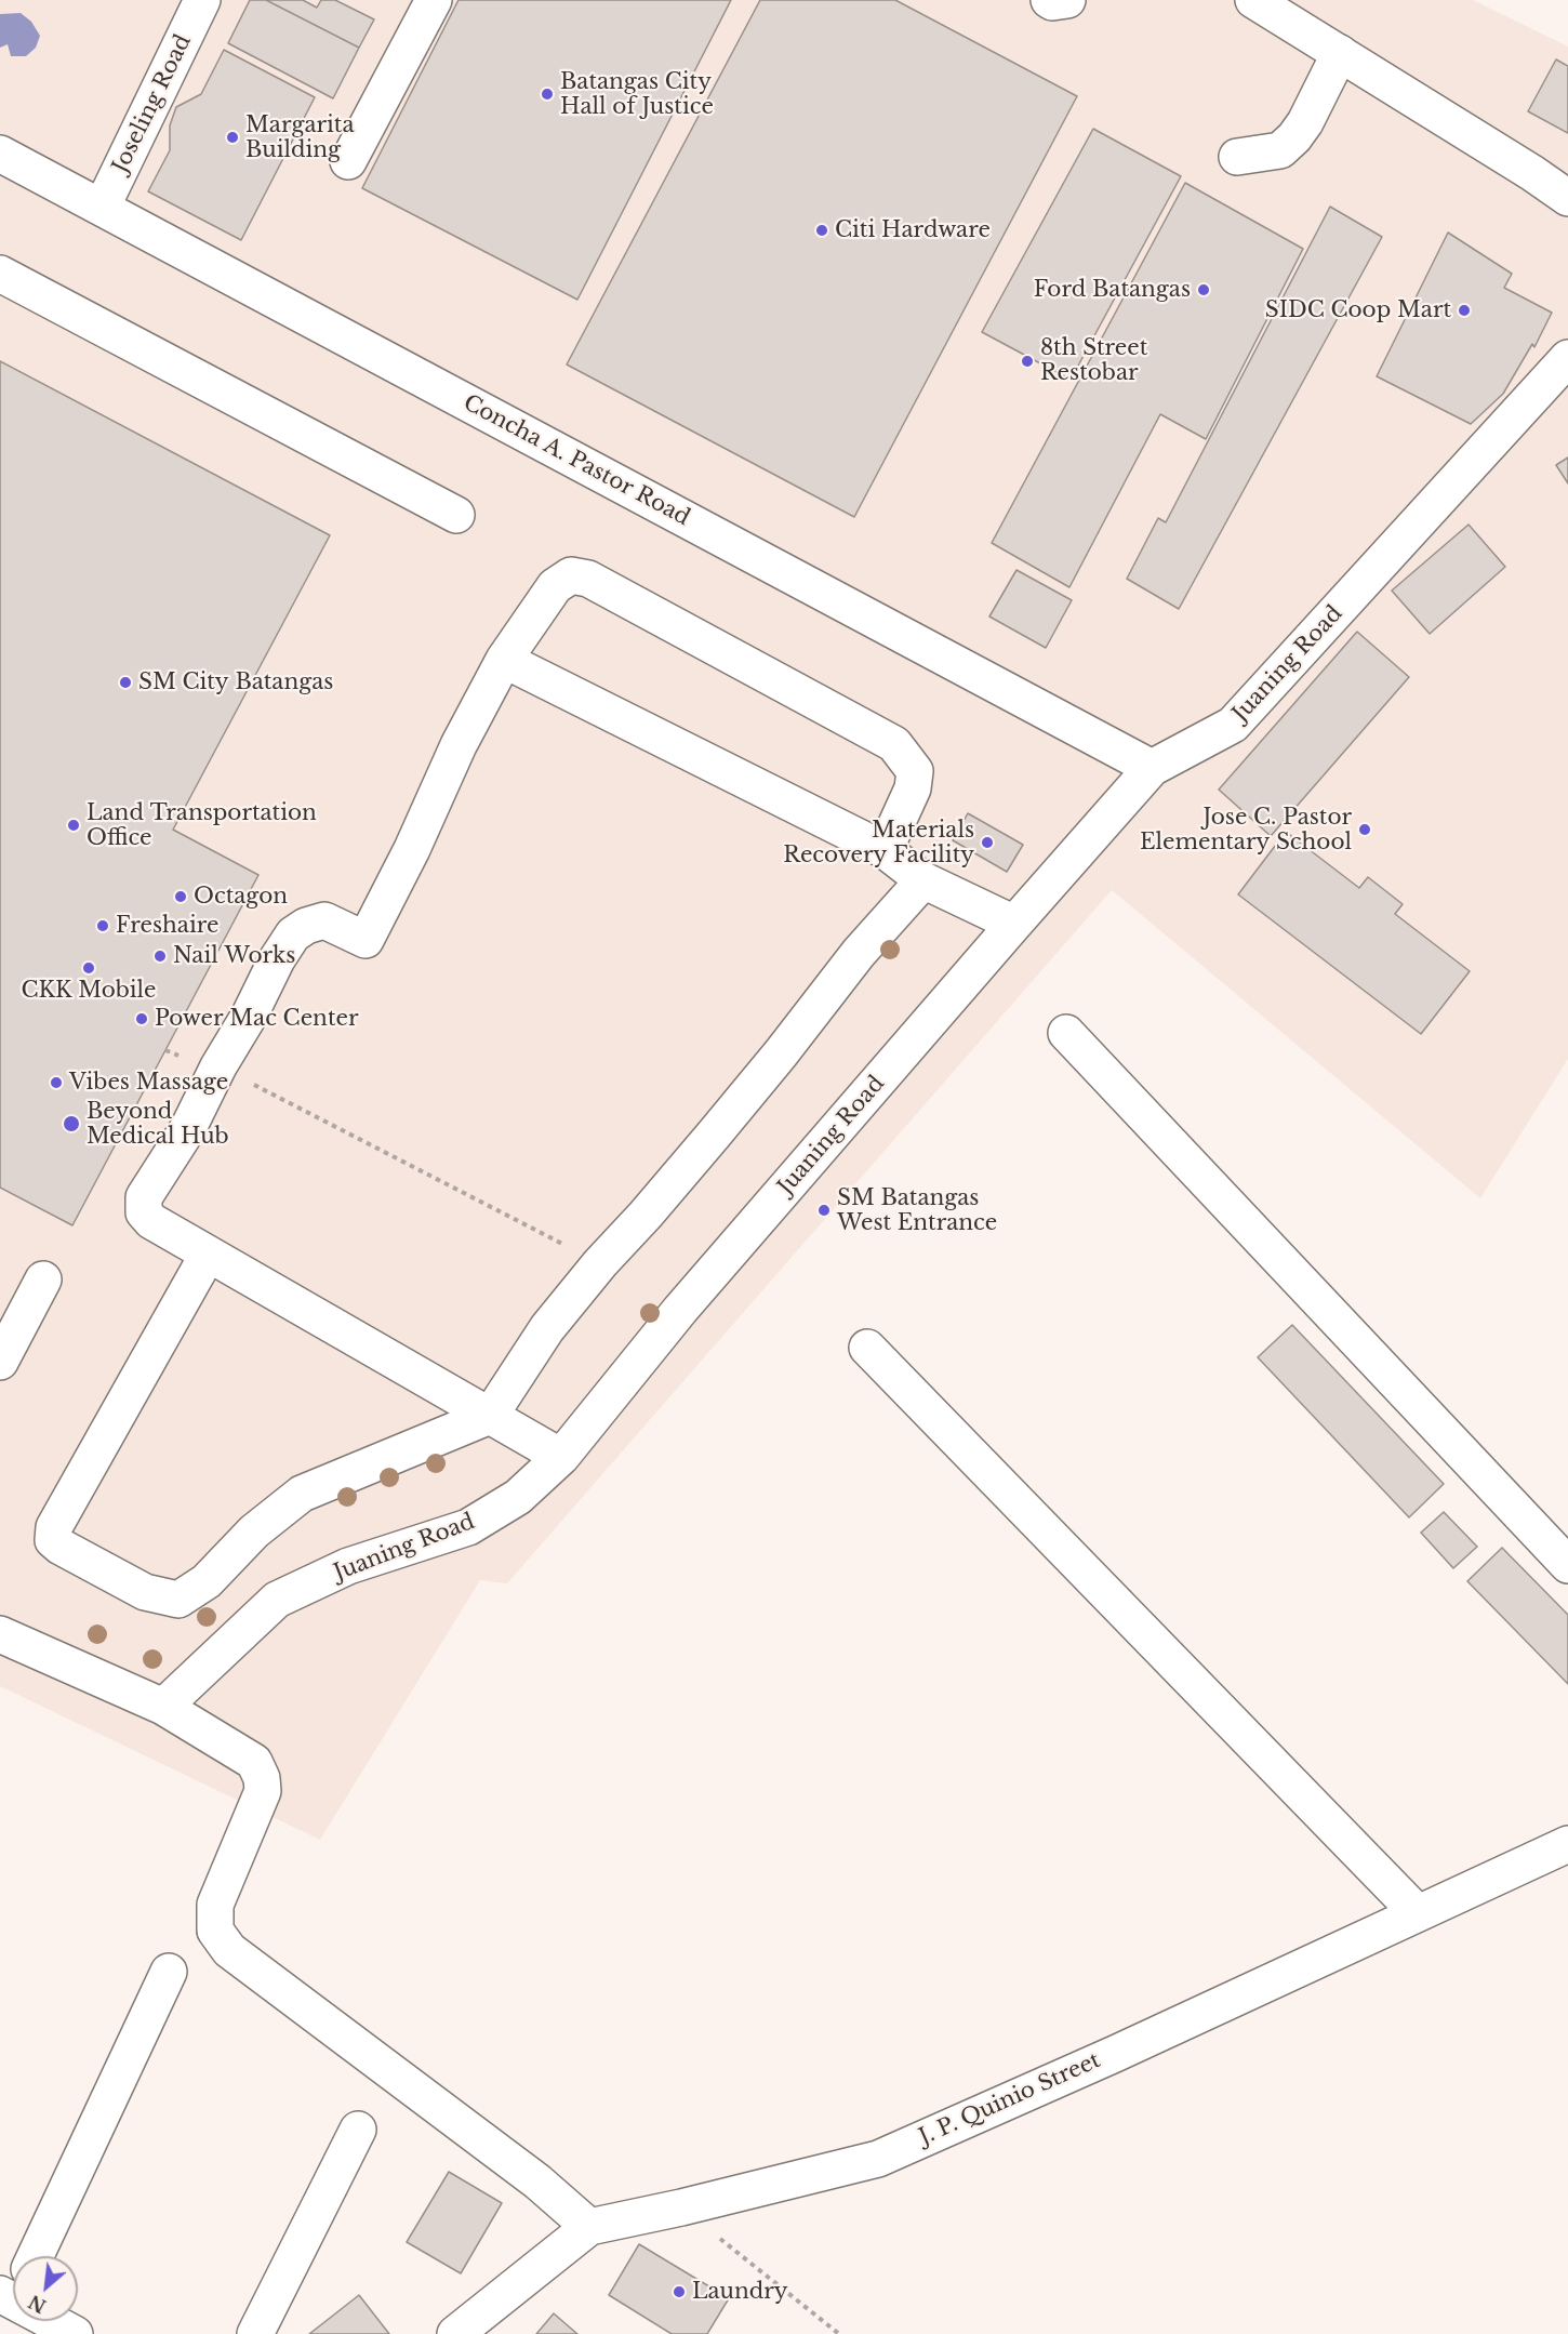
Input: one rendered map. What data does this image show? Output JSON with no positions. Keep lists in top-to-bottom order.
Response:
{
  "streets": {
    "street": [
      "Joseling Road",
      "Concha A. Pastor Road",
      "Juaning Road",
      "J. P. Quinio Street"
    ]
  },
  "crossings": [
    ["Joseling Road", "Concha A. Pastor Road"],
    ["Concha A. Pastor Road", "Juaning Road"]
  ],
  "places": [
    "Batangas City Hall of Justice",
    "Margarita Building",
    "Citi Hardware",
    "Ford Batangas",
    "SIDC Coop Mart",
    "8th Street Restobar",
    "SM City Batangas",
    "Land Transportation Office",
    "Jose C. Pastor Elementary School",
    "Materials Recovery Facility",
    "Octagon",
    "Freshaire",
    "Nail Works",
    "CKK Mobile",
    "Power Mac Center",
    "Vibes Massage",
    "Beyond Medical Hub",
    "SM Batangas West Entrance",
    "Laundry"
  ],
  "north": "bottom left"
}
